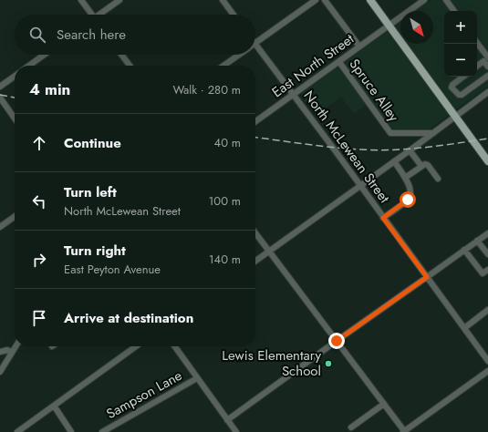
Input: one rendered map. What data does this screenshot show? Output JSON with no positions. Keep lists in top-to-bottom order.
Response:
{
  "streets": {
    "street": [
      "East North Street",
      "Spruce Alley",
      "North McLewean Street",
      "Sampson Lane"
    ]
  },
  "crossings": [
    ["East North Street", "Spruce Alley"],
    ["East North Street", "North McLewean Street"]
  ],
  "places": ["Lewis Elementary School"],
  "north": "bottom right",
  "page": {
    "map_buttons": ["+", "−"],
    "search": "Search here",
    "heading": ["4 min", "Walk · 280 m"],
    "list": [
      ["Continue", "40 m"],
      ["Turn left", "North McLewean Street", "100 m"],
      ["Turn right", "East Peyton Avenue", "140 m"],
      "Arrive at destination"
    ]
  }
}
